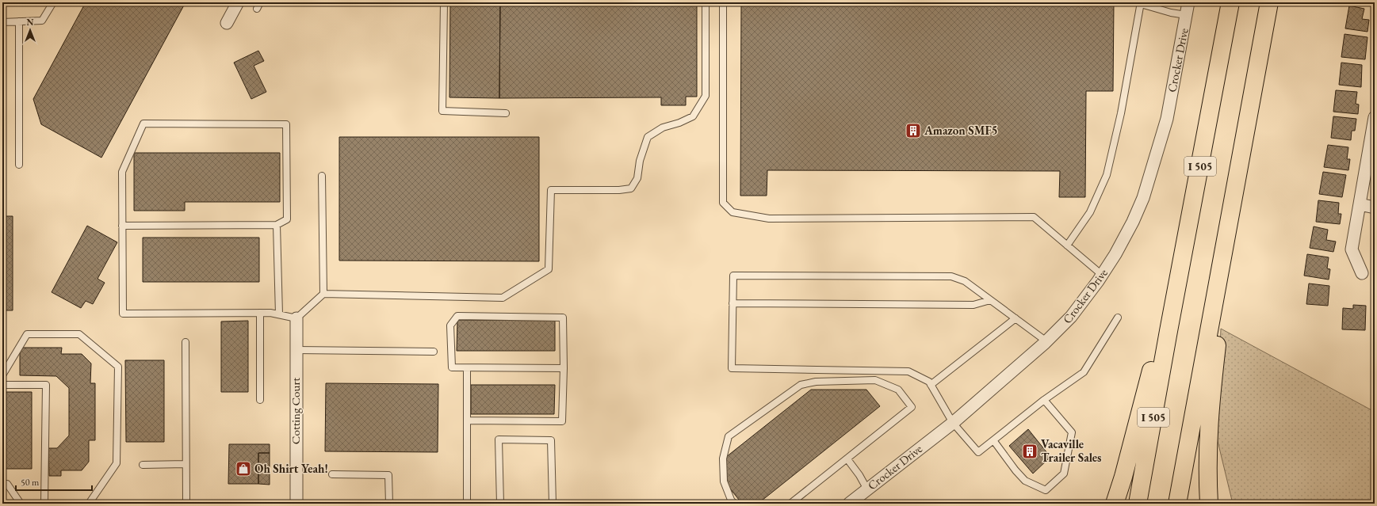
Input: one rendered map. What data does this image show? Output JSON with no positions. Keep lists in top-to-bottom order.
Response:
{
  "streets": {
    "highway": ["I 505"],
    "street": ["Crocker Drive", "Cotting Court"]
  },
  "places": {
    "building": ["Amazon SMF5", "Vacaville Trailer Sales"],
    "shop": ["Oh Shirt Yeah!"]
  },
  "scale_bar": "50 m",
  "north": "top"
}
